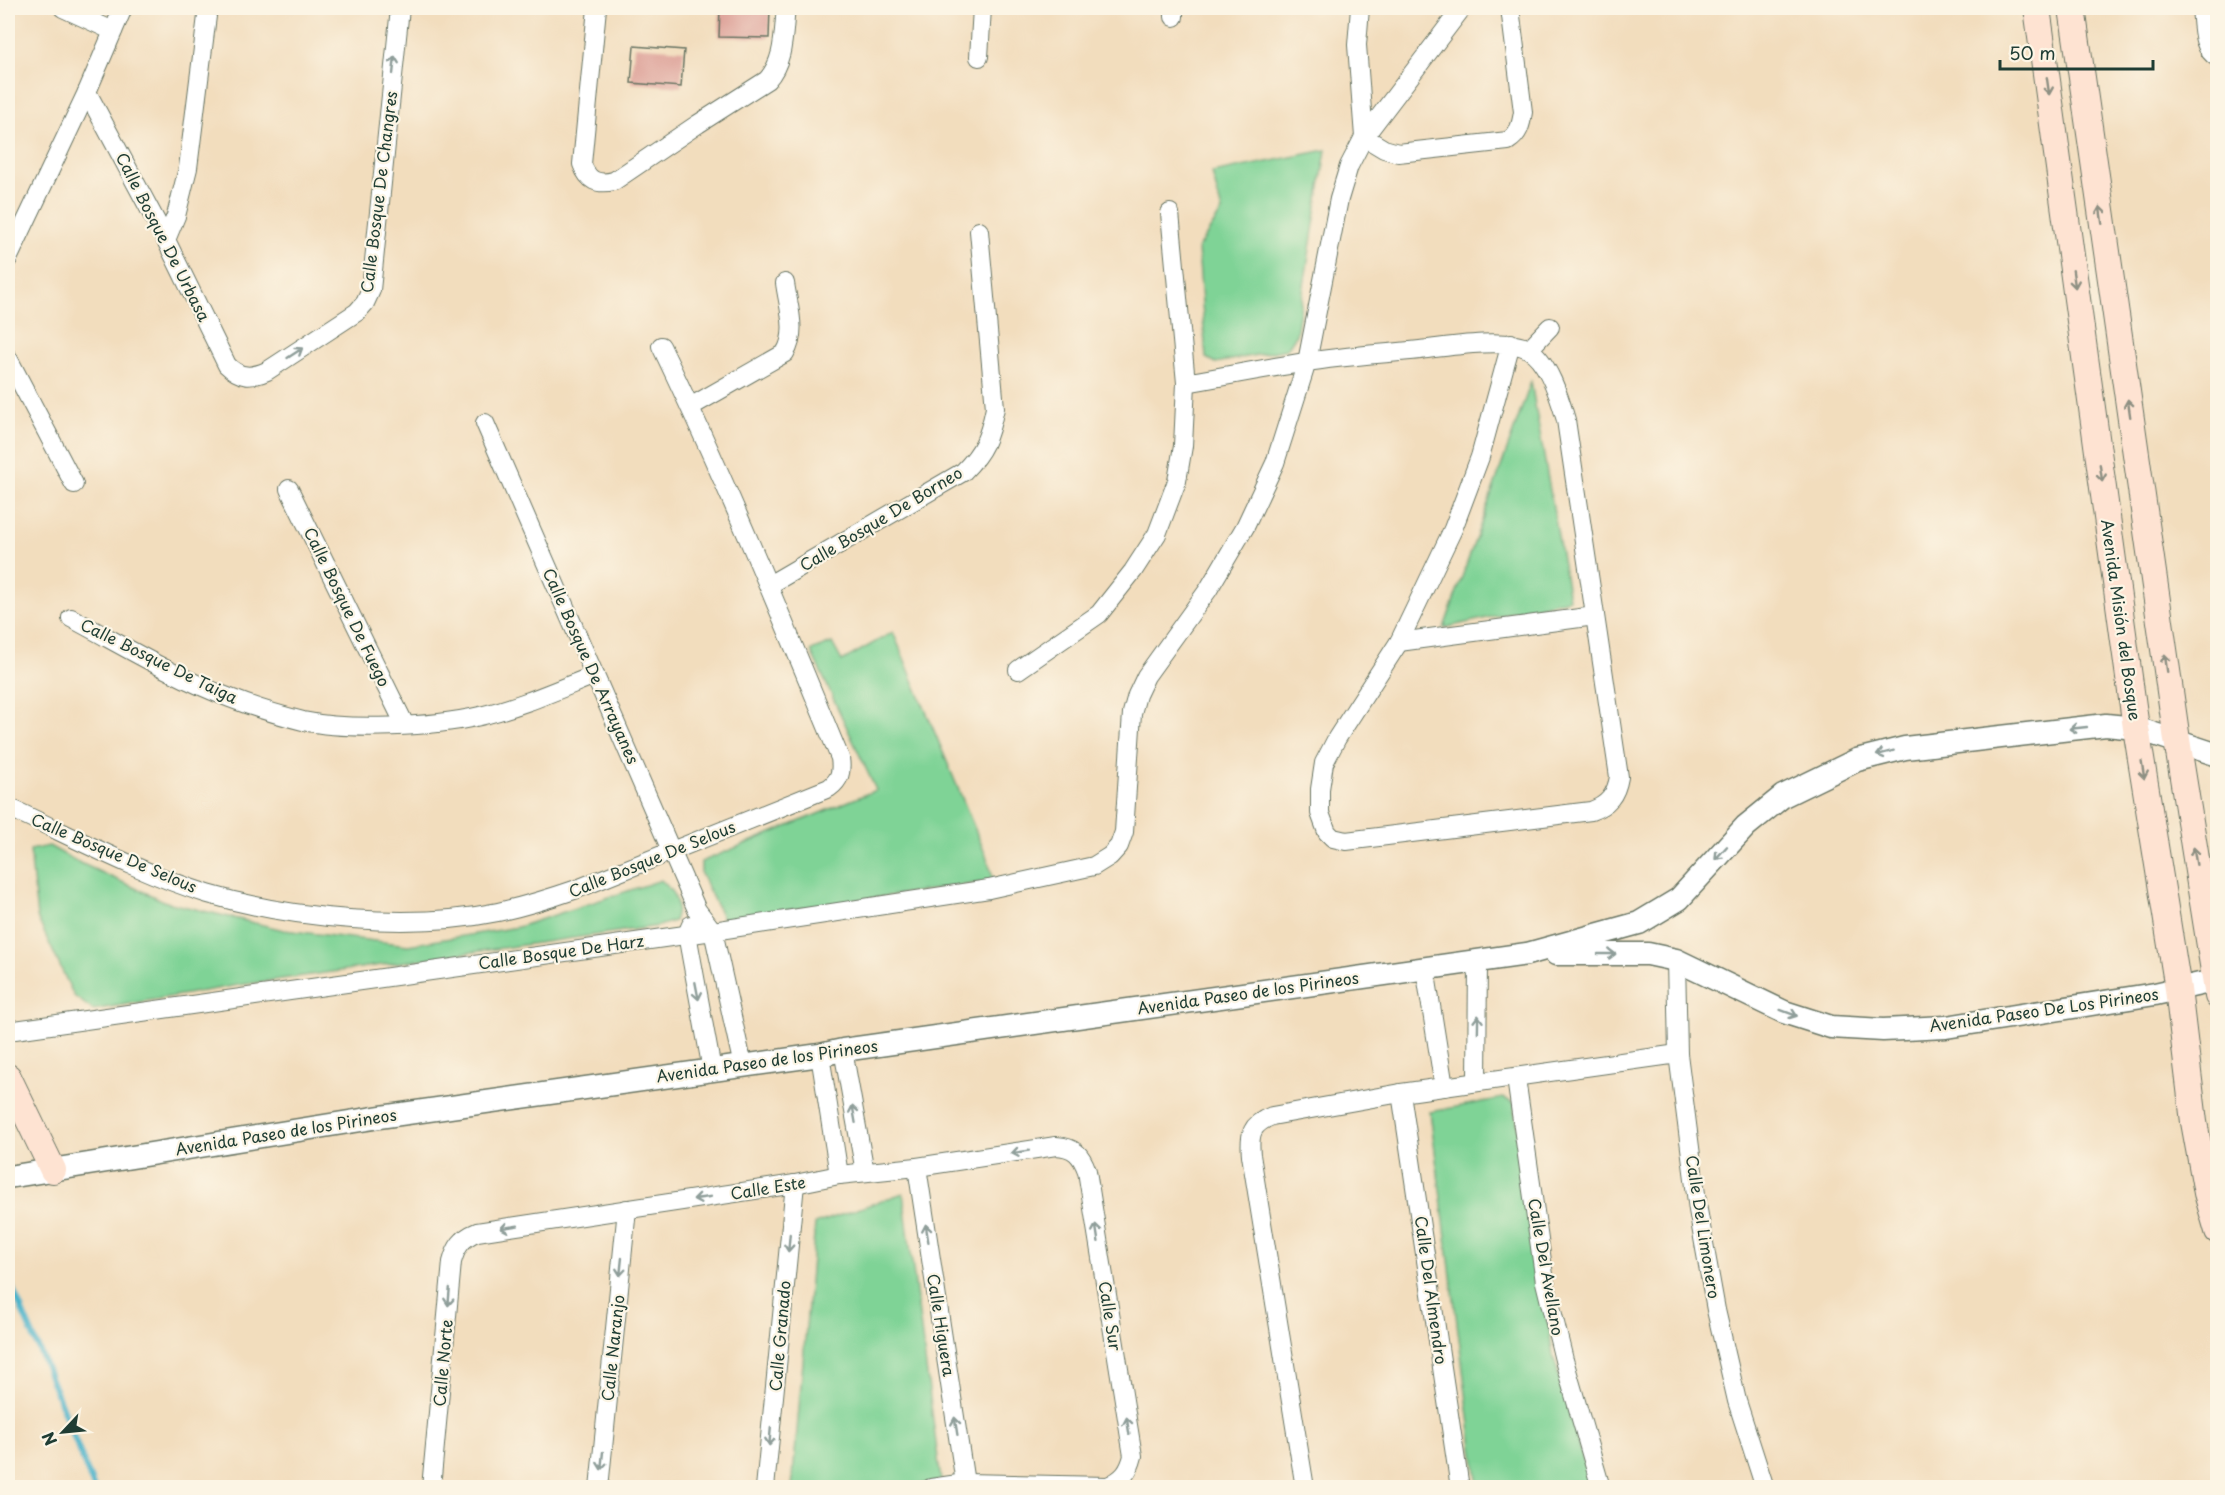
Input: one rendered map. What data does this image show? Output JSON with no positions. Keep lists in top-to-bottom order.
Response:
{
  "streets": {
    "main road": ["Avenida Misión del Bosque"],
    "street": [
      "Calle Bosque De Changres",
      "Calle Bosque De Urbasa",
      "Calle Bosque De Borneo",
      "Calle Bosque De Fuego",
      "Calle Bosque De Taiga",
      "Calle Bosque De Arrayanes",
      "Calle Bosque De Selous",
      "Calle Bosque De Harz",
      "Avenida Paseo de los Pirineos",
      "Avenida Paseo De Los Pirineos",
      "Calle Este",
      "Calle Del Limonero",
      "Calle Del Avellano",
      "Calle Del Almendro",
      "Calle Sur",
      "Calle Higuera",
      "Calle Granado",
      "Calle Naranjo",
      "Calle Norte"
    ]
  },
  "crossings": [
    ["Calle Bosque De Changres", "Calle Bosque De Urbasa"],
    ["Calle Bosque De Borneo", "Calle Bosque De Selous"],
    ["Calle Bosque De Fuego", "Calle Bosque De Taiga"],
    ["Avenida Misión del Bosque", "Avenida Paseo De Los Pirineos"],
    ["Calle Bosque De Taiga", "Calle Bosque De Arrayanes"],
    ["Calle Bosque De Arrayanes", "Calle Bosque De Selous"],
    ["Calle Bosque De Arrayanes", "Calle Bosque De Harz"],
    ["Calle Bosque De Arrayanes", "Avenida Paseo de los Pirineos"],
    ["Avenida Paseo de los Pirineos", "Avenida Paseo De Los Pirineos"],
    ["Avenida Paseo De Los Pirineos", "Calle Del Limonero"],
    ["Calle Este", "Calle Sur"],
    ["Calle Este", "Calle Higuera"],
    ["Calle Este", "Calle Granado"],
    ["Calle Este", "Calle Naranjo"],
    ["Calle Este", "Calle Norte"],
    ["Calle Sur", "Calle Higuera"]
  ],
  "one_way": [
    "Calle Bosque De Changres",
    "Avenida Paseo De Los Pirineos",
    "Calle Este",
    "Calle Higuera",
    "Calle Granado",
    "Calle Naranjo",
    "Calle Norte"
  ],
  "scale_bar": "50 m",
  "north": "bottom left"
}
